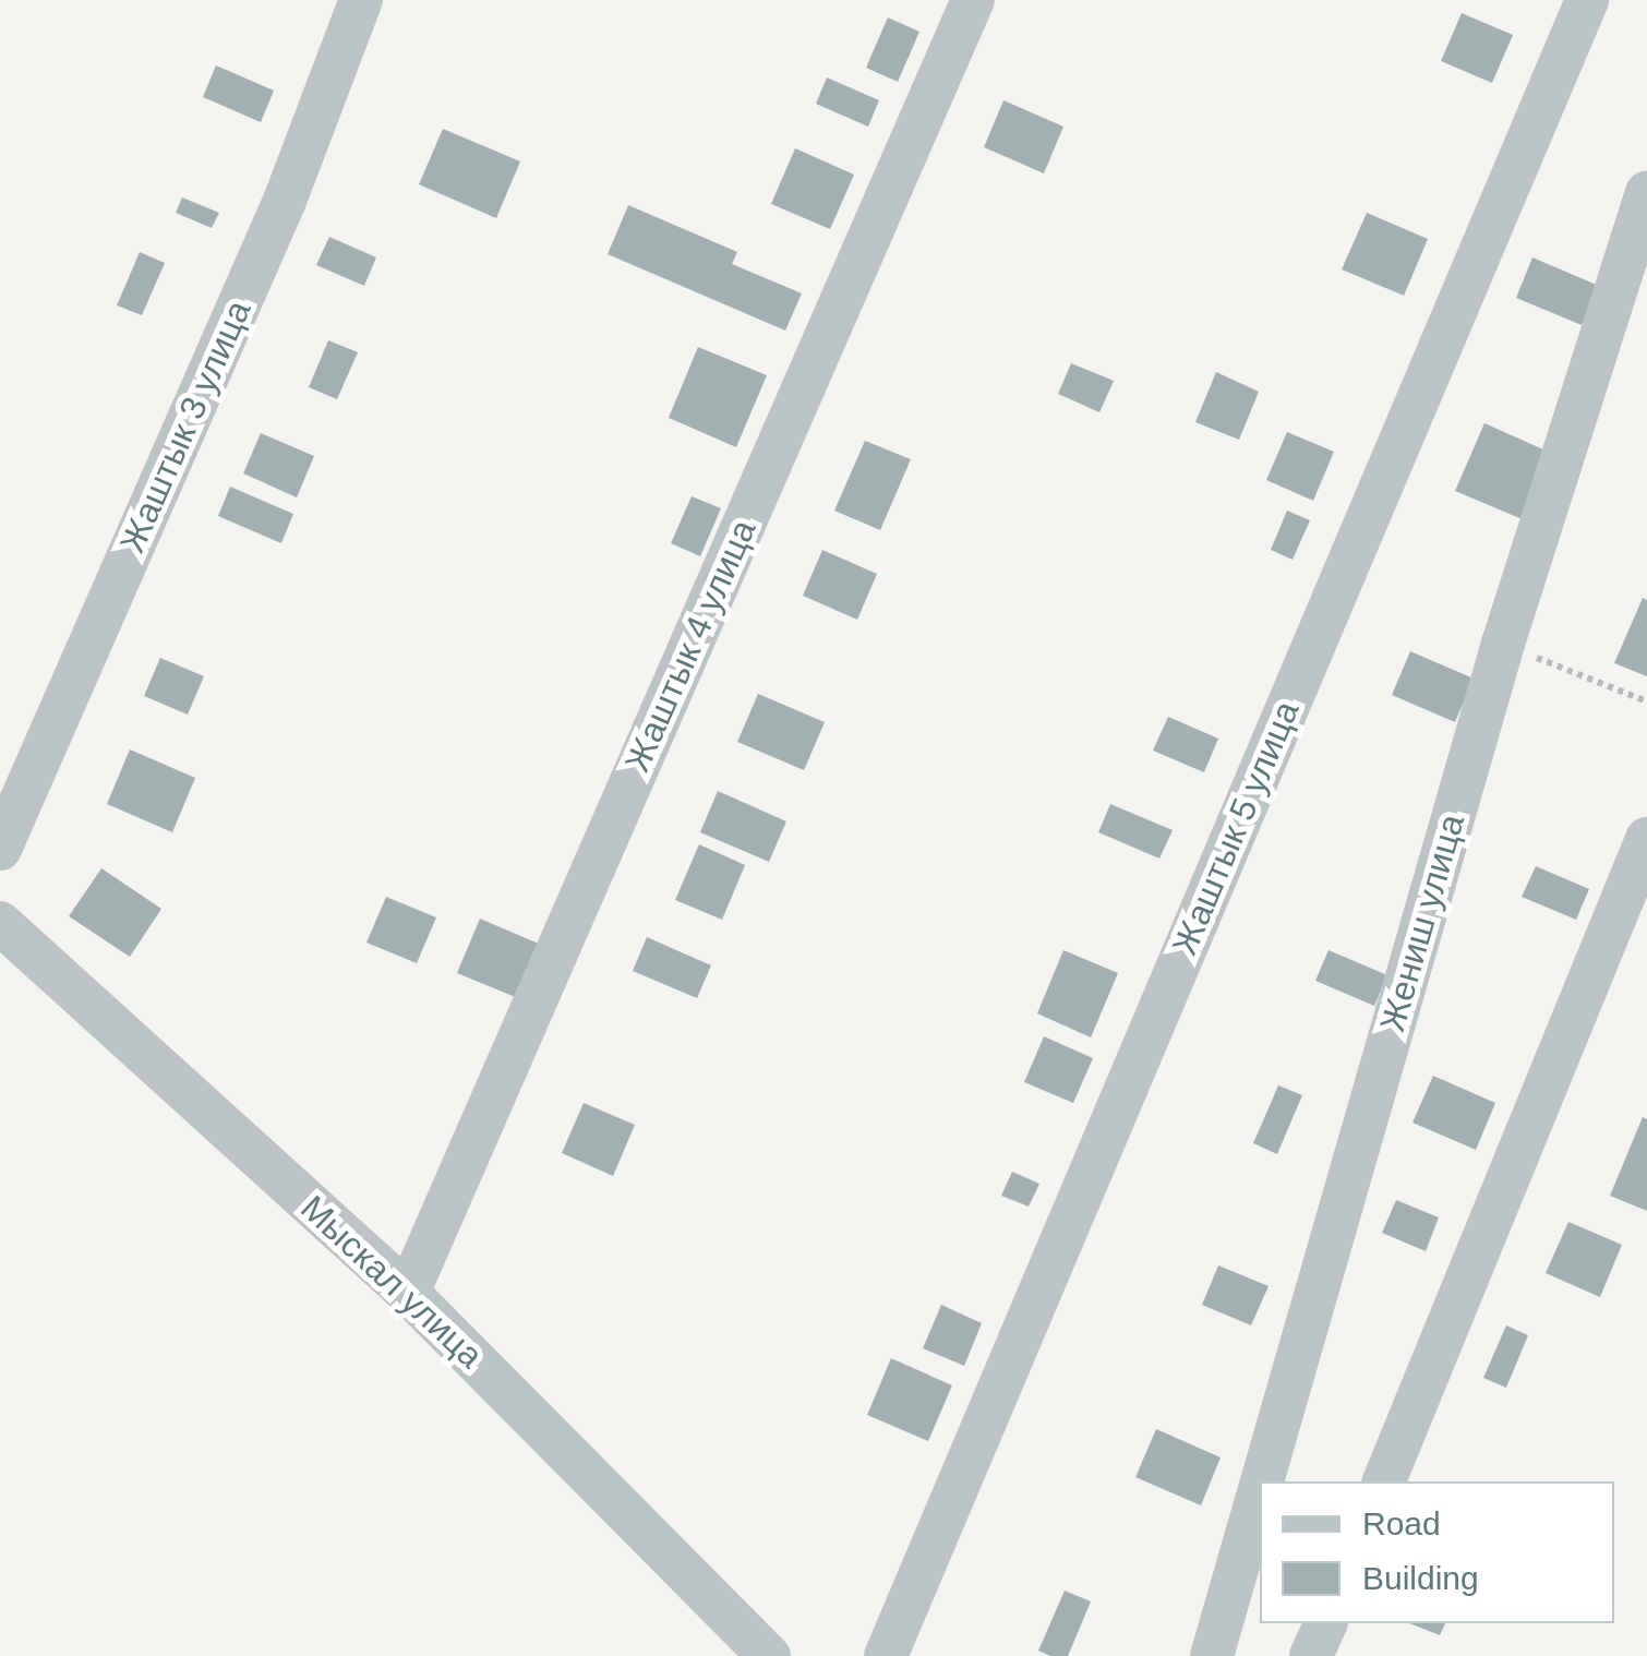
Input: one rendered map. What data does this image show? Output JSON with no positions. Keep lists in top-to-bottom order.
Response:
{
  "streets": {
    "street": [
      "Жаштык 3 улица",
      "Жаштык 4 улица",
      "Жаштык 5 улица",
      "Жениш улица",
      "Мыскал улица"
    ]
  },
  "crossings": [
    ["Жаштык 4 улица", "Мыскал улица"]
  ],
  "legend": ["Road", "Building"]
}
